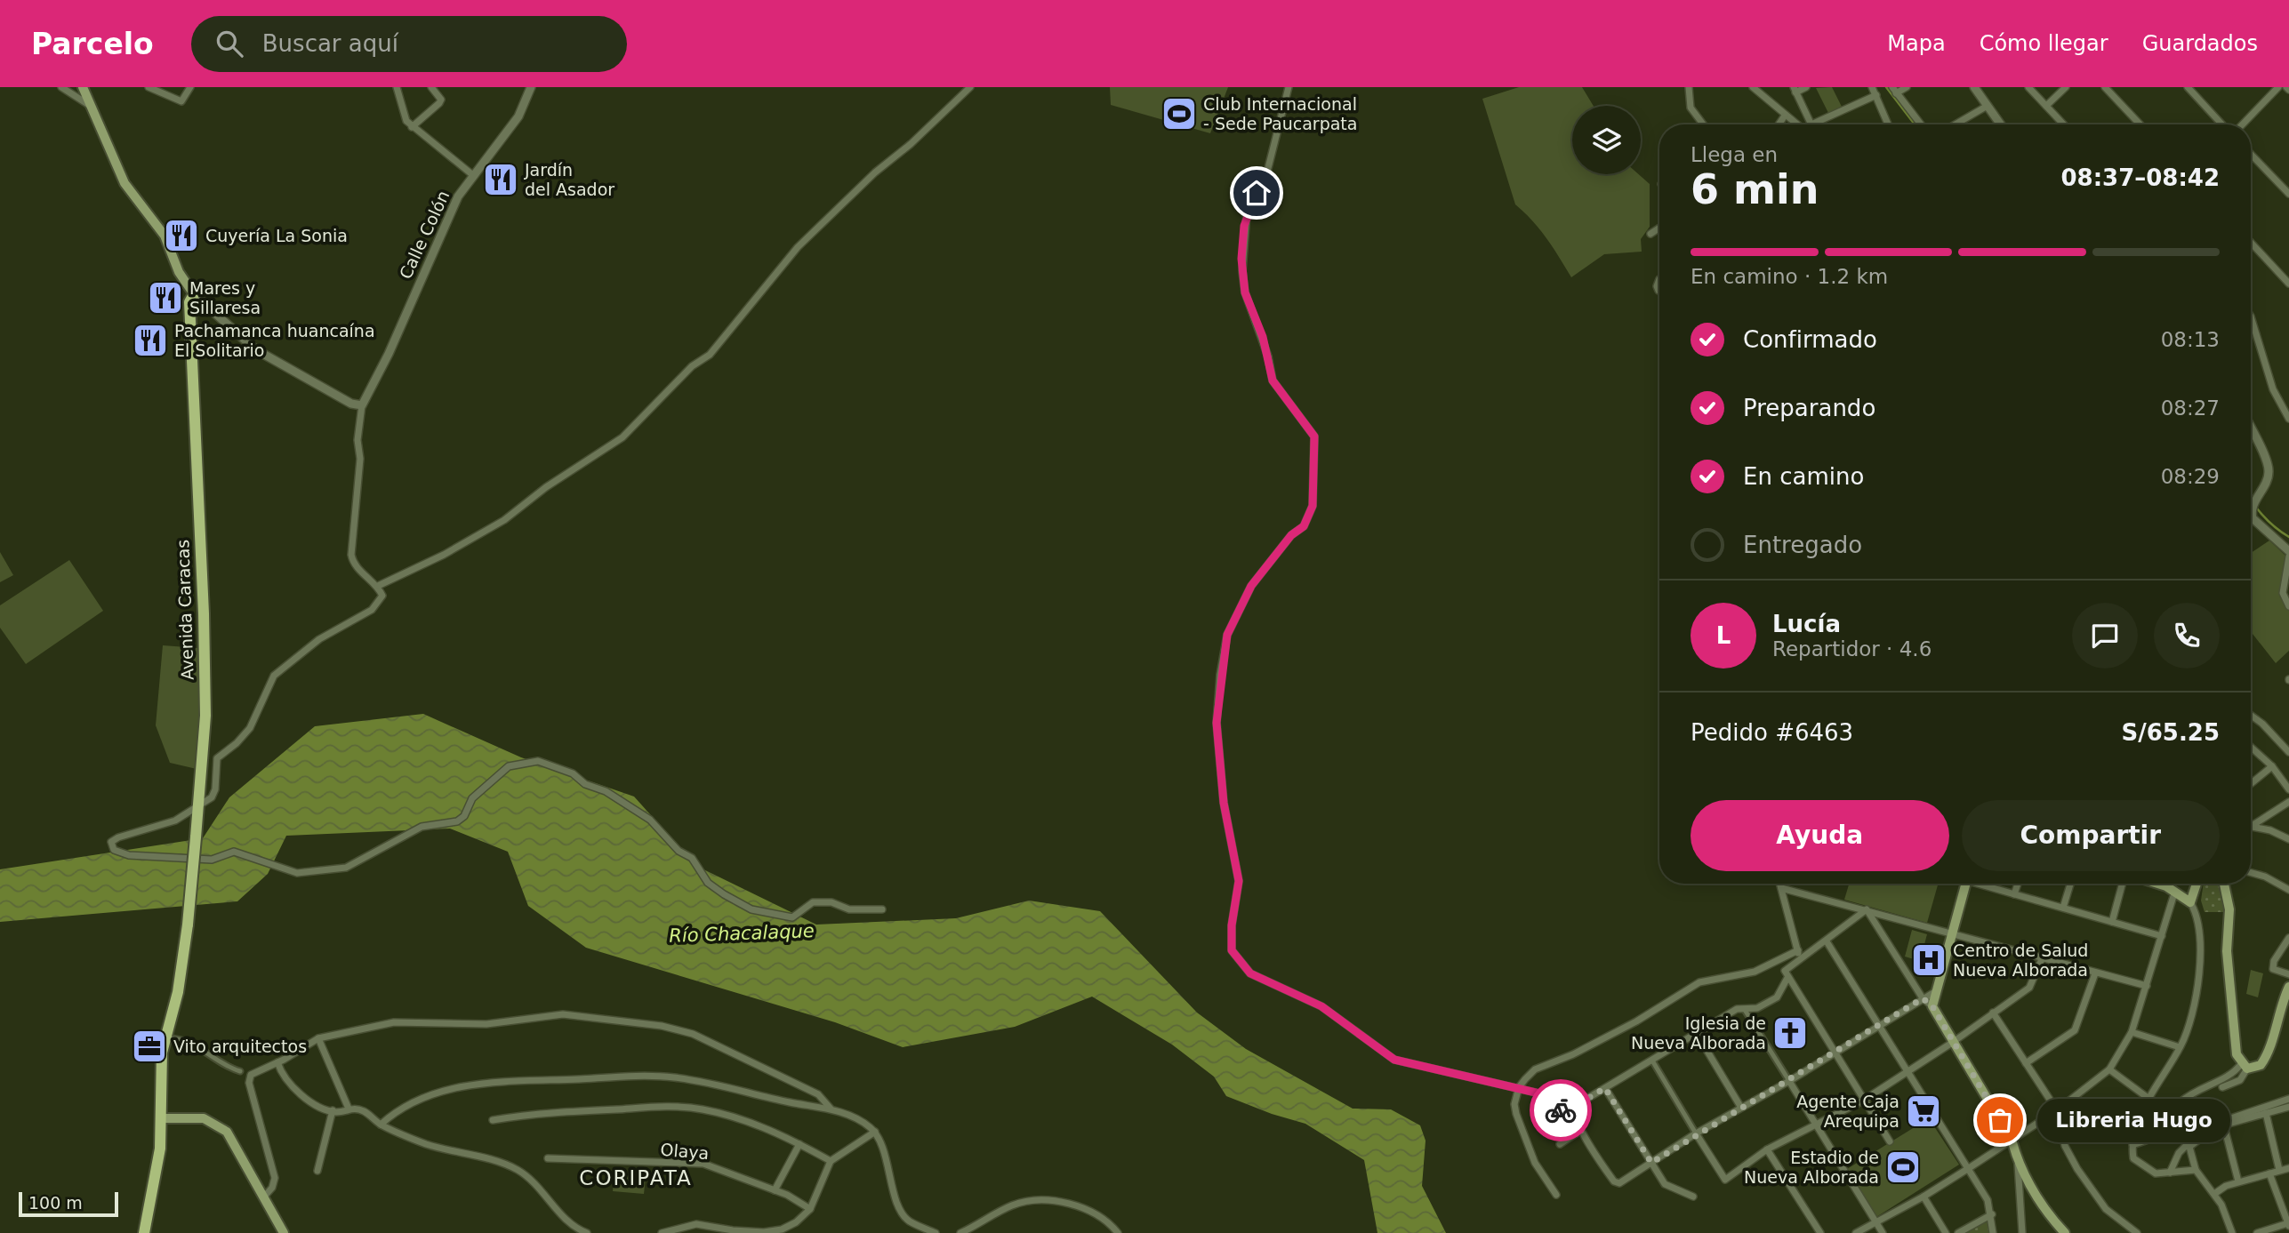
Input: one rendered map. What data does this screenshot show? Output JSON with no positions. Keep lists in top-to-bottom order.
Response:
{
  "streets": {
    "main road": ["Avenida Caracas"],
    "street": ["Calle Colón", "Olaya"]
  },
  "districts": ["CORIPATA"],
  "water": ["Río Chacalaque"],
  "places": {
    "sports": ["Club Internacional - Sede Paucarpata", "Estadio de Nueva Alborada"],
    "restaurant": [
      "Jardín del Asador",
      "Cuyería La Sonia",
      "Mares y Sillaresa",
      "Pachamanca huancaína El Solitario"
    ],
    "hospital": ["Centro de Salud Nueva Alborada"],
    "church": ["Iglesia de Nueva Alborada"],
    "office": ["Vito arquitectos"],
    "supermarket": ["Agente Caja Arequipa"],
    "other": ["Libreria Hugo"]
  },
  "scale_bar": "100 m",
  "page": {
    "header": "Parcelo",
    "search": "Buscar aquí",
    "nav": ["Mapa", "Cómo llegar", "Guardados"],
    "heading": ["6 min", "Llega en", "08:37–08:42"],
    "panel": [
      "Lucía",
      "Repartidor · 4.6",
      "Pedido #6463",
      "S/65.25"
    ],
    "bar": "En camino · 1.2 km",
    "list": [
      ["Confirmado", "08:13"],
      ["Preparando", "08:27"],
      ["En camino", "08:29"],
      "Entregado"
    ],
    "round": "L",
    "buttons": ["Ayuda", "Compartir"],
    "bubble": "Libreria Hugo",
    "scale": "100 m"
  }
}
